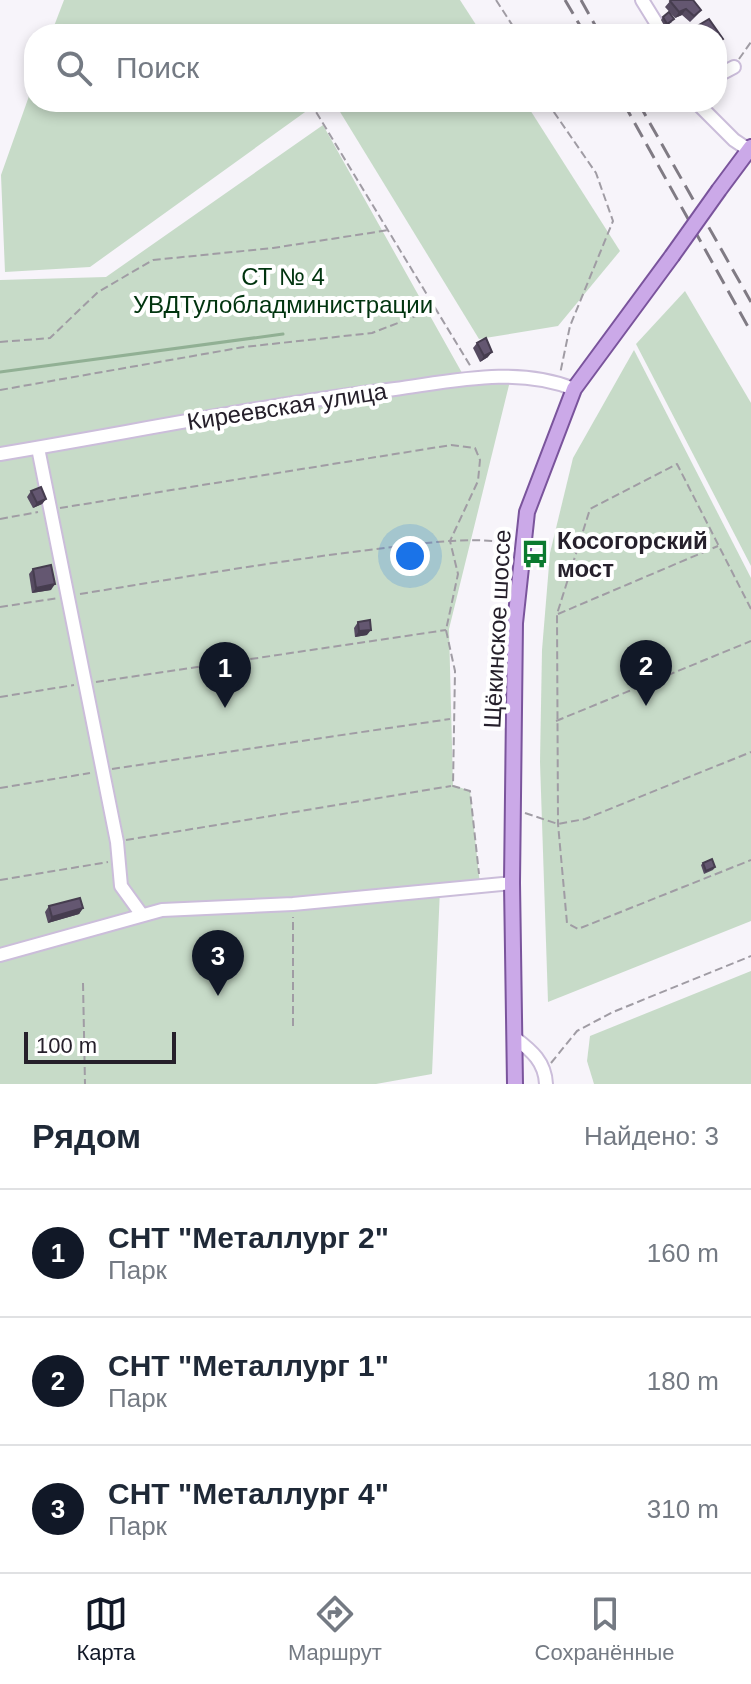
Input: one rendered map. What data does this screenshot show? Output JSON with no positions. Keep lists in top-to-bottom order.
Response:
{
  "streets": {
    "main road": ["Щёкинское шоссе"],
    "street": ["Киреевская улица"]
  },
  "crossings": [
    ["Киреевская улица", "Щёкинское шоссе"]
  ],
  "parks": ["СТ № 4 УВДТулобладминистрации"],
  "places": {
    "bus stop": ["Косогорский мост"]
  },
  "scale_bar": "100 m",
  "page": {
    "search": "Поиск",
    "pins": ["2", "1", "3"],
    "scale": "100 m",
    "heading": ["Рядом", "Найдено: 3"],
    "list": [
      {
        "mark": "1",
        "name": "СНТ \"Металлург 2\"",
        "note": "Парк",
        "value": "160 m"
      },
      {
        "mark": "2",
        "name": "СНТ \"Металлург 1\"",
        "note": "Парк",
        "value": "180 m"
      },
      {
        "mark": "3",
        "name": "СНТ \"Металлург 4\"",
        "note": "Парк",
        "value": "310 m"
      }
    ],
    "nav": ["Карта", "Маршрут", "Сохранённые"]
  }
}
